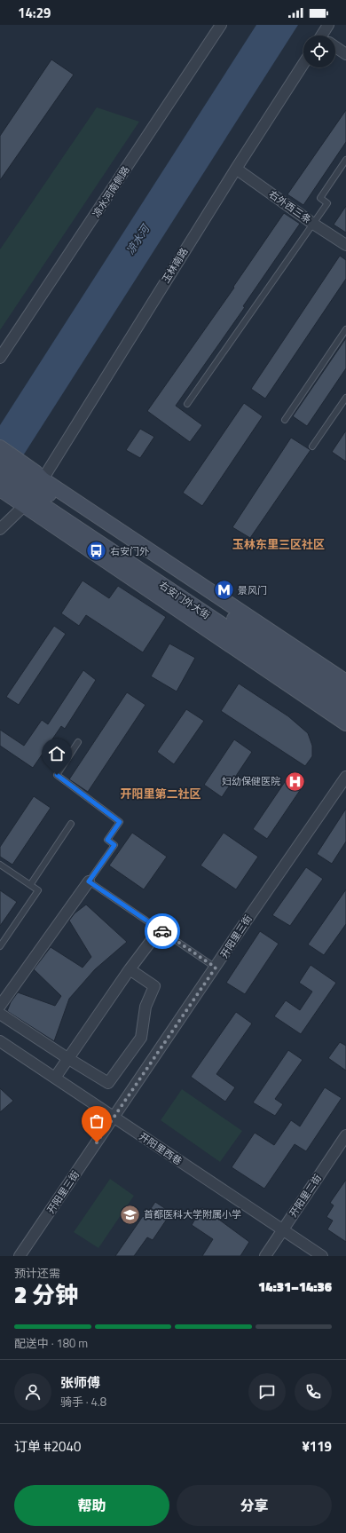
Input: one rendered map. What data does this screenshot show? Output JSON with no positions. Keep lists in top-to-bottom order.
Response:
{
  "streets": {
    "main road": ["右安门外大街"],
    "street": [
      "凉水河南侧路",
      "右外西三条",
      "玉林南路",
      "开阳里三街",
      "开阳里西巷",
      "开阳里二街"
    ]
  },
  "crossings": [
    ["右外西三条", "玉林南路"],
    ["玉林南路", "右安门外大街"],
    ["开阳里三街", "开阳里西巷"],
    ["开阳里西巷", "开阳里二街"]
  ],
  "districts": ["玉林东里三区社区", "开阳里第二社区"],
  "water": ["凉水河"],
  "places": {
    "bus stop": ["右安门外"],
    "metro station": ["景风门"],
    "hospital": ["妇幼保健医院"],
    "school or university": ["首都医科大学附属小学"]
  },
  "page": {
    "status": "14:29",
    "heading": ["2 分钟", "预计还需", "14:31–14:36"],
    "panel": [
      "张师傅",
      "骑手 · 4.8",
      "订单 #2040",
      "¥119"
    ],
    "bar": "配送中 · 180 m",
    "buttons": ["帮助", "分享"]
  }
}
